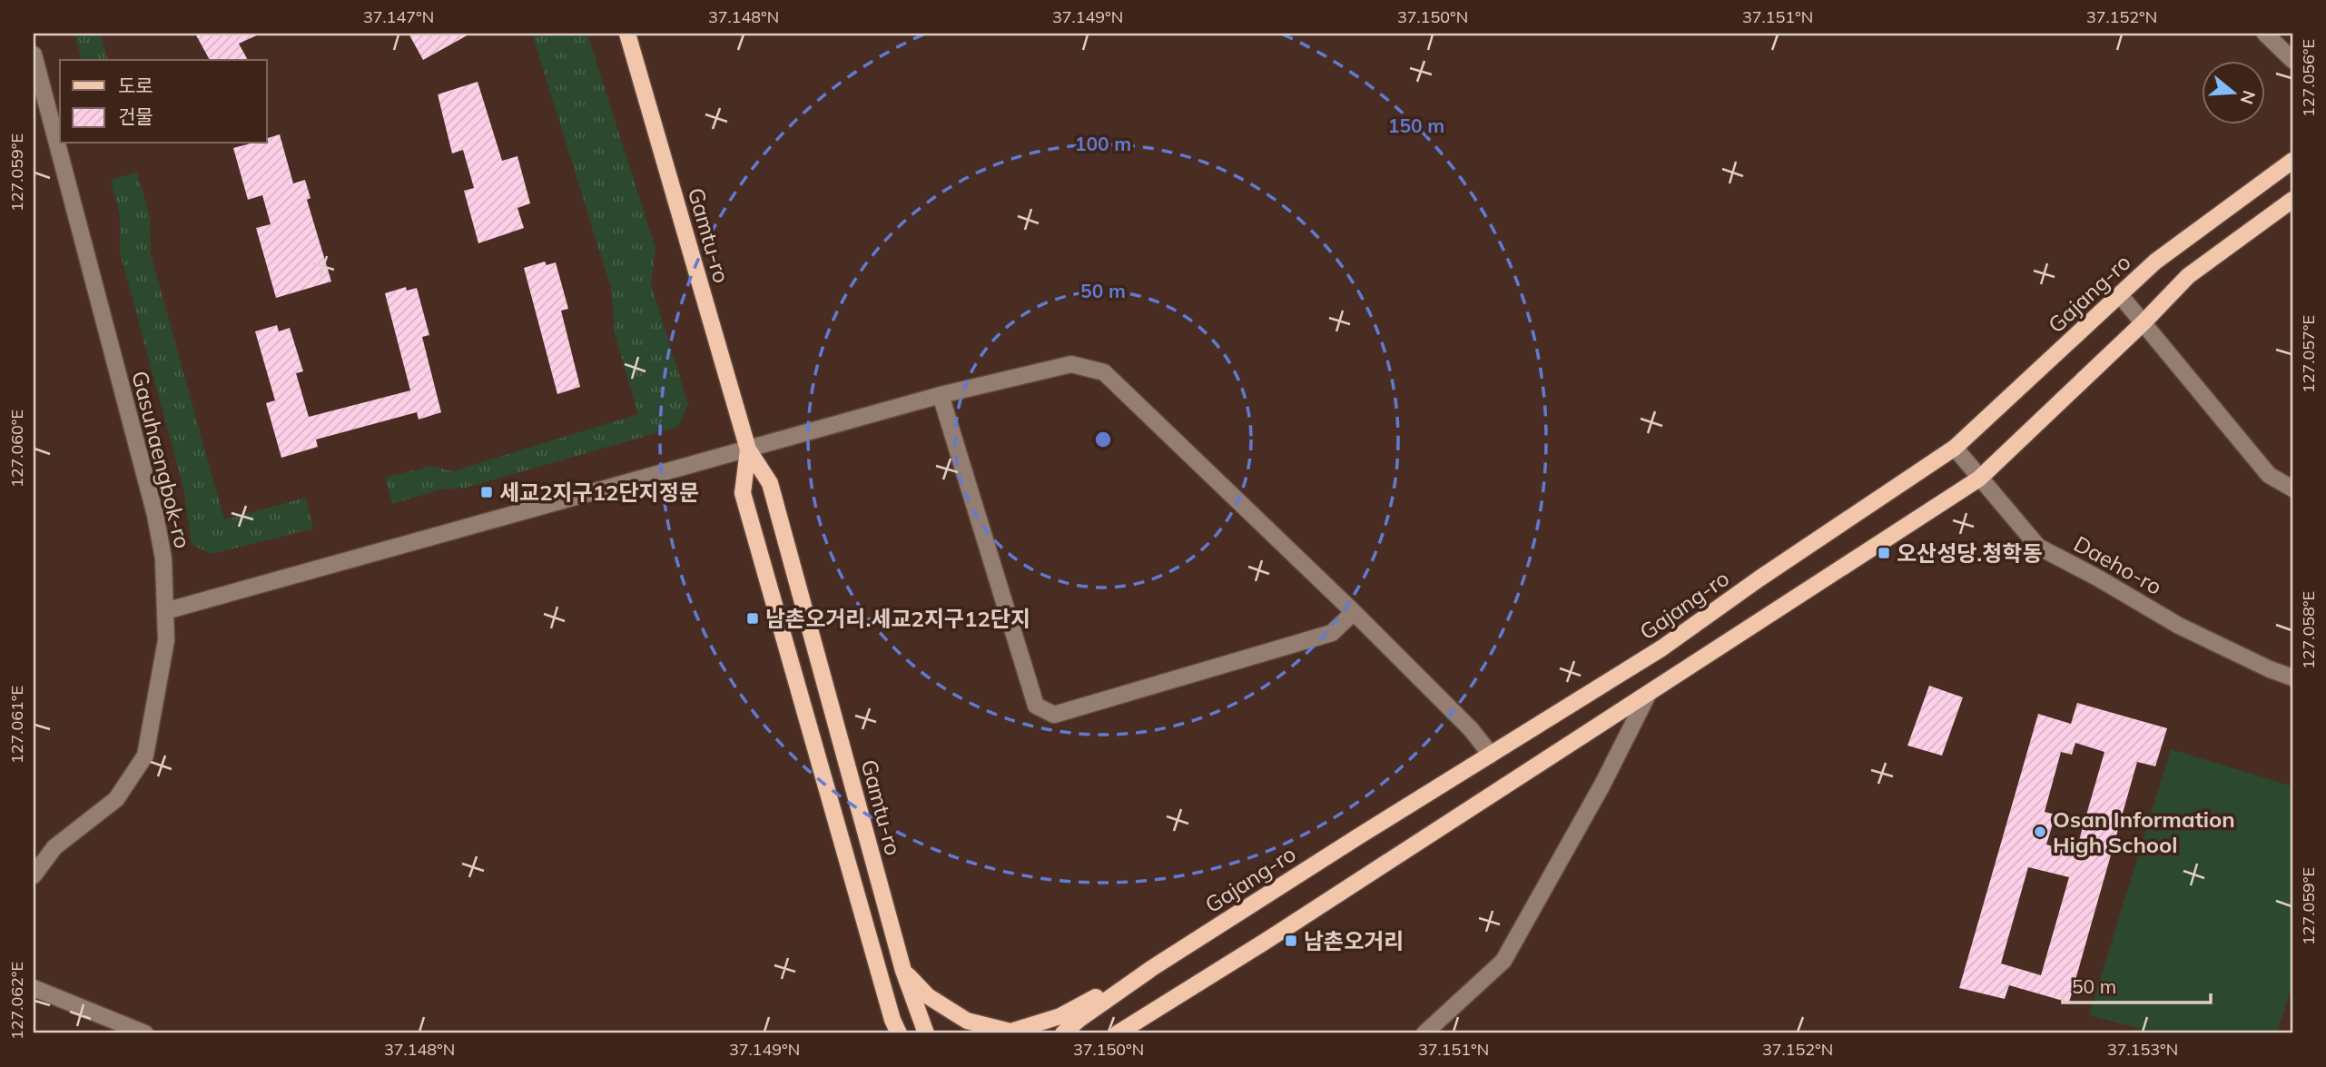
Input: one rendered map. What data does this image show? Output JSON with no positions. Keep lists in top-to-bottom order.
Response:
{
  "streets": {
    "main road": ["Gamtu-ro", "Gajang-ro"],
    "street": ["Gasuhaengbok-ro", "Daeho-ro"]
  },
  "crossings": [
    ["Gajang-ro", "Daeho-ro"]
  ],
  "places": {
    "transit": [
      "세교2지구12단지정문",
      "오산성당.청학동",
      "남촌오거리.세교2지구12단지",
      "남촌오거리"
    ],
    "other": ["Osan Information High School"]
  },
  "legend": ["도로", "건물"],
  "scale_bar": "50 m",
  "north": "right",
  "coordinates": [
    "37.147°N",
    "37.148°N",
    "37.149°N",
    "37.150°N",
    "37.151°N",
    "37.152°N",
    "127.056°E",
    "127.059°E",
    "127.057°E",
    "127.060°E",
    "127.058°E",
    "127.061°E",
    "127.062°E",
    "37.153°N"
  ],
  "rings": ["150 m", "100 m", "50 m"]
}
